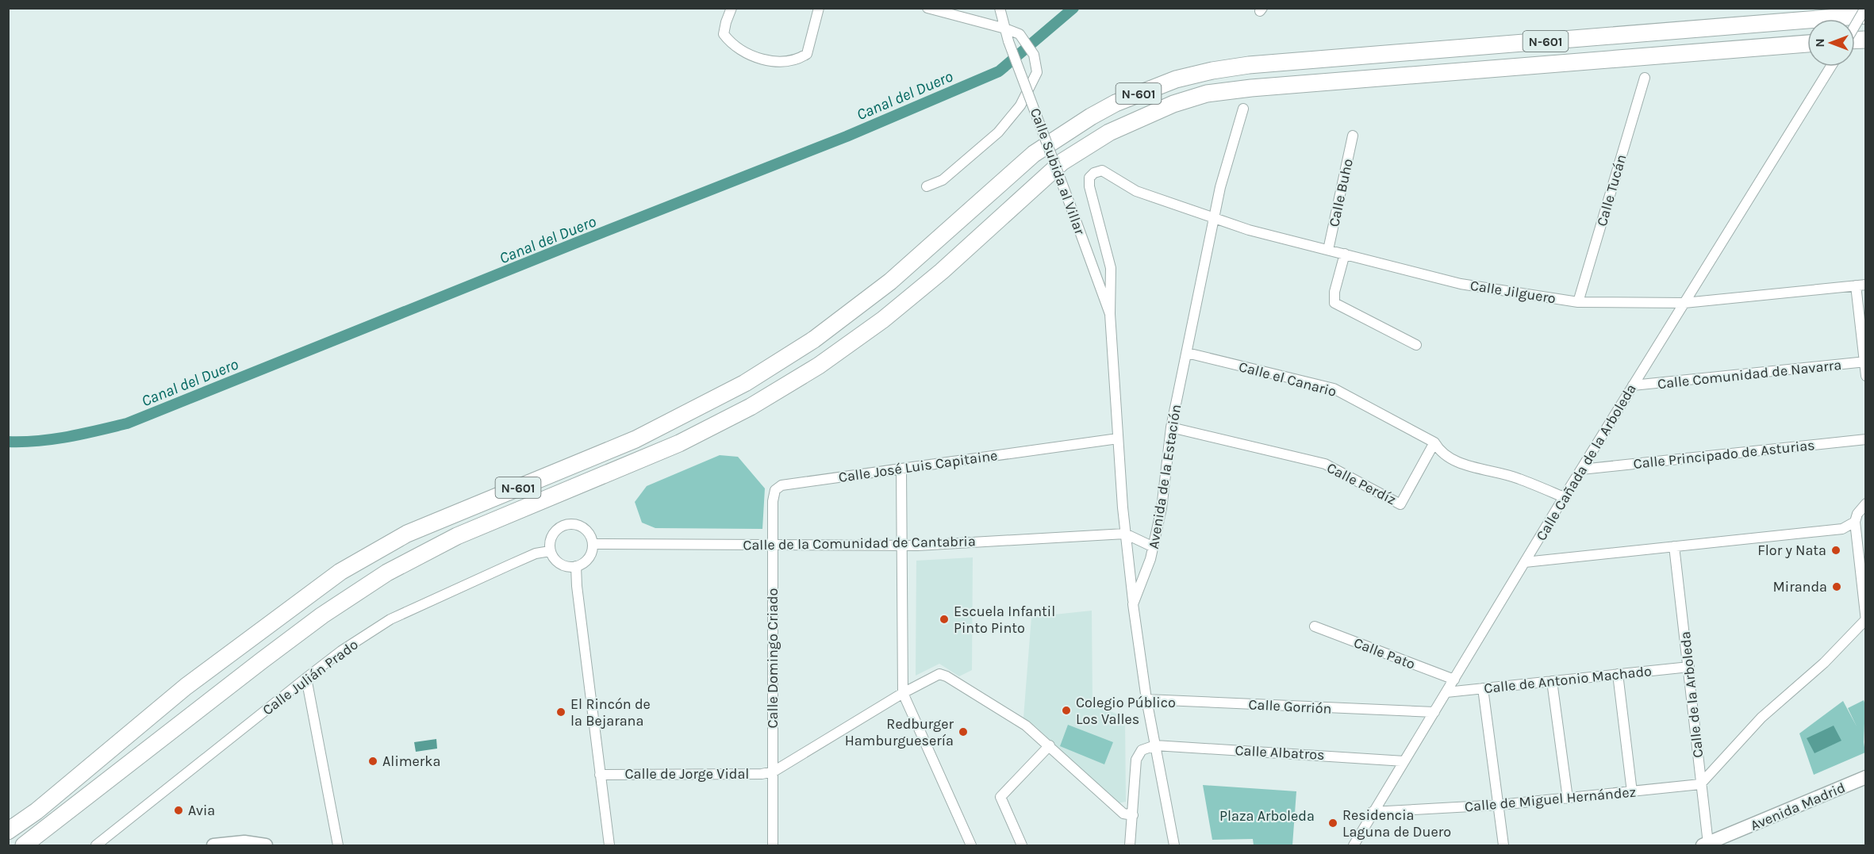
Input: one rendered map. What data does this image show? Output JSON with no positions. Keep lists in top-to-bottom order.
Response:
{
  "streets": {
    "highway": ["N-601"],
    "main road": ["Avenida Madrid"],
    "street": [
      "Calle Subida al Villar",
      "Calle Tucán",
      "Calle Buho",
      "Calle Jilguero",
      "Calle Comunidad de Navarra",
      "Calle el Canario",
      "Calle Principado de Asturias",
      "Calle Cañada de la Arboleda",
      "Calle José Luis Capitaine",
      "Avenida de la Estación",
      "Calle Perdíz",
      "Calle de la Comunidad de Cantabria",
      "Calle Pato",
      "Calle Domingo Criado",
      "Calle Julián Prado",
      "Calle de Antonio Machado",
      "Calle de la Arboleda",
      "Calle Gorrión",
      "Calle Albatros",
      "Calle de Jorge Vidal",
      "Calle de Miguel Hernández"
    ]
  },
  "crossings": [
    ["Calle Subida al Villar", "Calle Jilguero"],
    ["Calle Subida al Villar", "Calle José Luis Capitaine"],
    ["Calle Subida al Villar", "Avenida de la Estación"],
    ["Calle Subida al Villar", "Calle de la Comunidad de Cantabria"],
    ["Calle Tucán", "Calle Jilguero"],
    ["Calle Buho", "Calle Jilguero"],
    ["Calle Jilguero", "Calle Cañada de la Arboleda"],
    ["Calle Jilguero", "Avenida de la Estación"],
    ["Calle Comunidad de Navarra", "Calle Cañada de la Arboleda"],
    ["Calle el Canario", "Calle Cañada de la Arboleda"],
    ["Calle el Canario", "Avenida de la Estación"],
    ["Calle el Canario", "Calle Perdíz"],
    ["Calle Principado de Asturias", "Calle Cañada de la Arboleda"],
    ["Calle Cañada de la Arboleda", "Calle Pato"],
    ["Calle Cañada de la Arboleda", "Calle de Antonio Machado"],
    ["Calle Cañada de la Arboleda", "Calle Gorrión"],
    ["Calle Cañada de la Arboleda", "Calle Albatros"],
    ["Calle Cañada de la Arboleda", "Calle de Miguel Hernández"],
    ["Calle José Luis Capitaine", "Calle de la Comunidad de Cantabria"],
    ["Calle José Luis Capitaine", "Calle Domingo Criado"],
    ["Avenida de la Estación", "Calle Perdíz"],
    ["Avenida de la Estación", "Calle Gorrión"],
    ["Avenida de la Estación", "Calle Albatros"],
    ["Calle de la Comunidad de Cantabria", "Calle Domingo Criado"],
    ["Calle de la Comunidad de Cantabria", "Calle Julián Prado"],
    ["Calle Domingo Criado", "Calle de Jorge Vidal"],
    ["Calle de Antonio Machado", "Calle de la Arboleda"],
    ["Calle de la Arboleda", "Calle de Miguel Hernández"],
    ["Calle de la Arboleda", "Avenida Madrid"]
  ],
  "water": ["Canal del Duero"],
  "parks": ["Plaza Arboleda"],
  "places": [
    "Flor y Nata",
    "Miranda",
    "Escuela Infantil Pinto Pinto",
    "Colegio Público Los Valles",
    "El Rincón de la Bejarana",
    "Redburger Hamburguesería",
    "Alimerka",
    "Avia",
    "Residencia Laguna de Duero"
  ],
  "north": "left"
}
